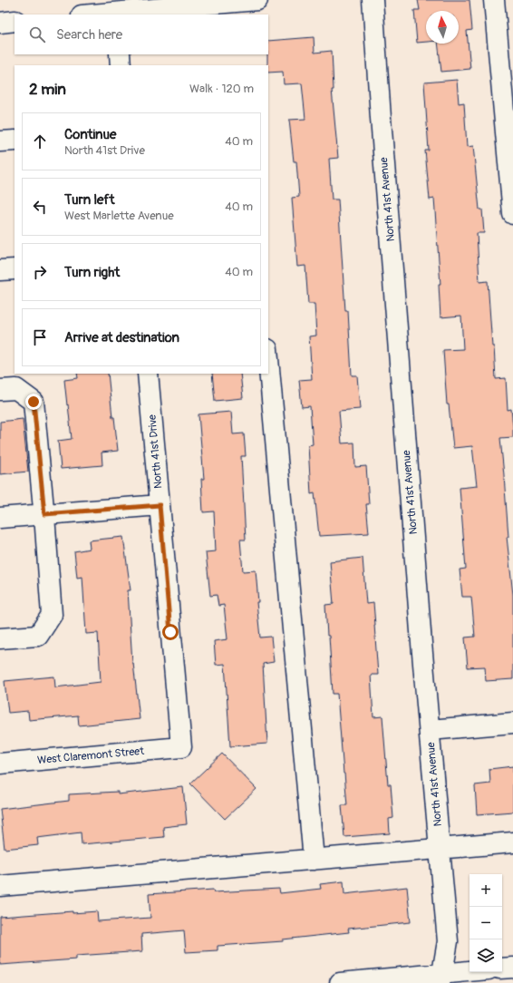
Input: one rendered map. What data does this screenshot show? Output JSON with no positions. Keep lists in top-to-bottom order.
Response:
{
  "streets": {
    "street": ["North 41st Avenue", "North 41st Drive", "West Claremont Street"]
  },
  "crossings": [
    ["North 41st Drive", "West Claremont Street"]
  ],
  "north": "top",
  "page": {
    "search": "Search here",
    "heading": ["2 min", "Walk · 120 m"],
    "list": [
      ["Continue", "North 41st Drive", "40 m"],
      ["Turn left", "West Marlette Avenue", "40 m"],
      ["Turn right", "40 m"],
      "Arrive at destination"
    ],
    "map_buttons": ["+", "−"]
  }
}
